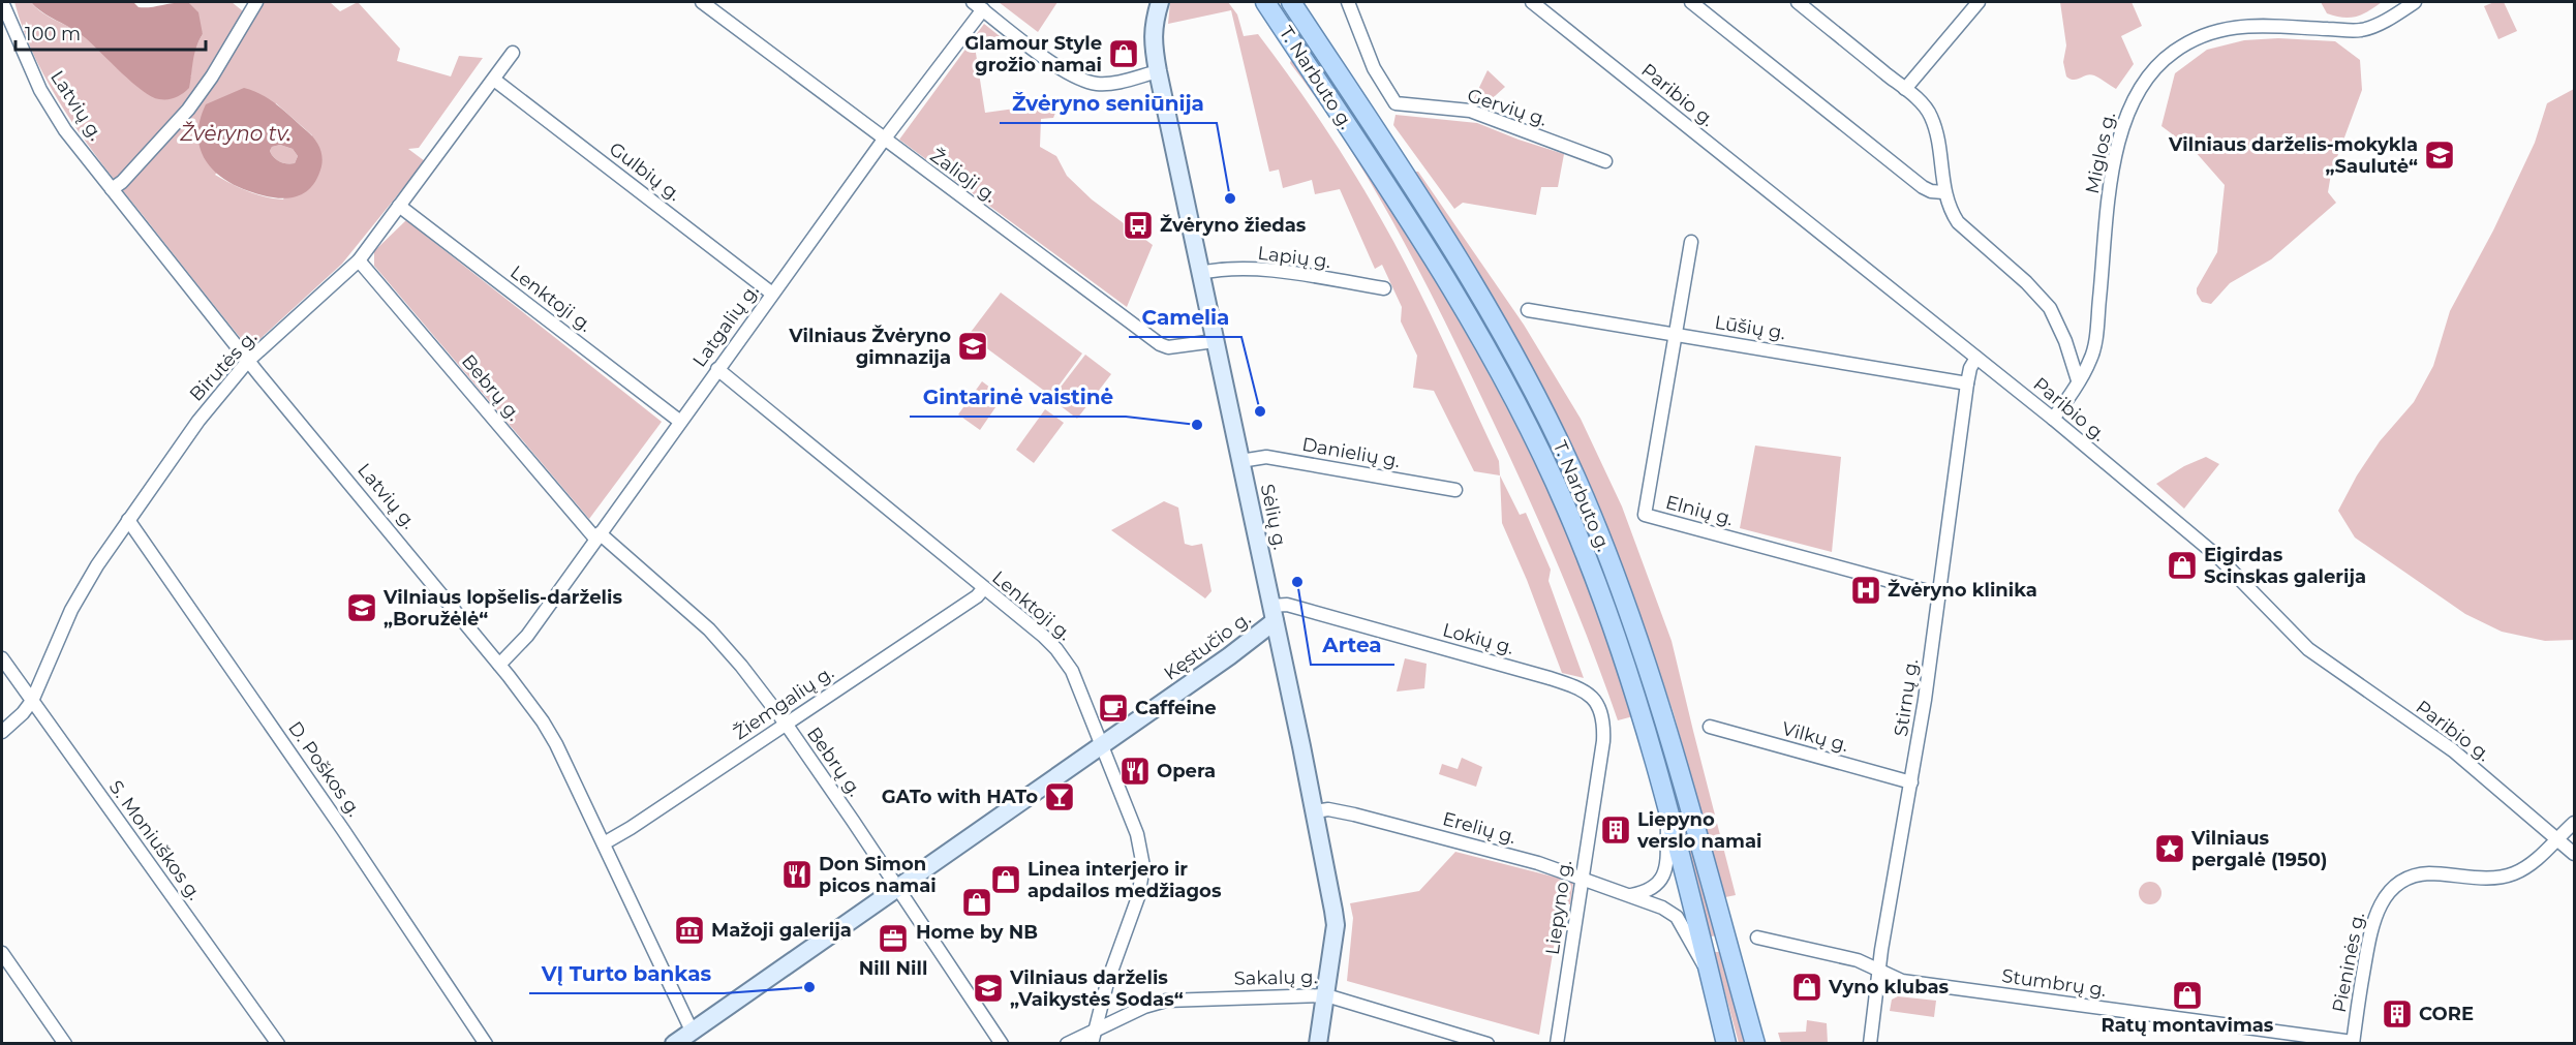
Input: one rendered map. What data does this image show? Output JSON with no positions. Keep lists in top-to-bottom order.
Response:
{
  "streets": {
    "main road": ["T. Narbuto g.", "Sėlių g.", "Kęstučio g."],
    "street": [
      "Paribio g.",
      "Latvių g.",
      "Gervių g.",
      "Miglos g.",
      "Gulbių g.",
      "Žalioji g.",
      "Lapių g.",
      "Lenktoji g.",
      "Latgalių g.",
      "Lūšių g.",
      "Birutės g.",
      "Bebrų g.",
      "Danielių g.",
      "Elnių g.",
      "Lokių g.",
      "Stirnų g.",
      "Žiemgalių g.",
      "Vilkų g.",
      "D. Poškos g.",
      "Erelių g.",
      "S. Moniuškos g.",
      "Liepyno g.",
      "Pieninės g.",
      "Sakalų g.",
      "Stumbrų g."
    ]
  },
  "crossings": [
    ["T. Narbuto g.", "Erelių g."],
    ["Paribio g.", "Miglos g."],
    ["Paribio g.", "Stirnų g."],
    ["Paribio g.", "Pieninės g."],
    ["Latvių g.", "Latgalių g."],
    ["Latvių g.", "Birutės g."],
    ["Latvių g.", "Kęstučio g."],
    ["Latvių g.", "Žiemgalių g."],
    ["Gulbių g.", "Latgalių g."],
    ["Gulbių g.", "Birutės g."],
    ["Žalioji g.", "Latgalių g."],
    ["Žalioji g.", "Sėlių g."],
    ["Lapių g.", "Sėlių g."],
    ["Lenktoji g.", "Latgalių g."],
    ["Lenktoji g.", "Birutės g."],
    ["Lenktoji g.", "Kęstučio g."],
    ["Lenktoji g.", "Žiemgalių g."],
    ["Lenktoji g.", "Sakalų g."],
    ["Latgalių g.", "Bebrų g."],
    ["Lūšių g.", "Elnių g."],
    ["Lūšių g.", "Stirnų g."],
    ["Birutės g.", "Bebrų g."],
    ["Birutės g.", "D. Poškos g."],
    ["Birutės g.", "S. Moniuškos g."],
    ["Bebrų g.", "Kęstučio g."],
    ["Bebrų g.", "Žiemgalių g."],
    ["Danielių g.", "Sėlių g."],
    ["Elnių g.", "Stirnų g."],
    ["Sėlių g.", "Lokių g."],
    ["Sėlių g.", "Kęstučio g."],
    ["Sėlių g.", "Erelių g."],
    ["Sėlių g.", "Sakalų g."],
    ["Lokių g.", "Kęstučio g."],
    ["Lokių g.", "Liepyno g."],
    ["Stirnų g.", "Vilkų g."],
    ["Stirnų g.", "Stumbrų g."],
    ["Erelių g.", "Liepyno g."],
    ["Pieninės g.", "Stumbrų g."]
  ],
  "water": ["Žvėryno tv."],
  "places": {
    "shop": [
      "Glamour Style grožio namai",
      "Eigirdas Scinskas galerija",
      "Linea interjero ir apdailos medžiagos",
      "Home by NB",
      "Vyno klubas",
      "Ratų montavimas"
    ],
    "school or university": [
      "Vilniaus darželis-mokykla „Saulutė“",
      "Vilniaus Žvėryno gimnazija",
      "Vilniaus lopšelis-darželis „Boružėlė“",
      "Vilniaus darželis „Vaikystės Sodas“"
    ],
    "other": [
      "Žvėryno seniūnija",
      "Camelia",
      "Gintarinė vaistinė",
      "Artea",
      "VĮ Turto bankas"
    ],
    "bus stop": ["Žvėryno žiedas"],
    "hospital": ["Žvėryno klinika"],
    "cafe": ["Caffeine"],
    "restaurant": ["Opera", "Don Simon picos namai"],
    "bar": ["GATo with HATo"],
    "building": ["Liepyno verslo namai", "CORE"],
    "place": ["Vilniaus pergalė (1950)"],
    "museum": ["Mažoji galerija"],
    "office": ["Nill Nill"]
  },
  "scale_bar": "100 m"
}
